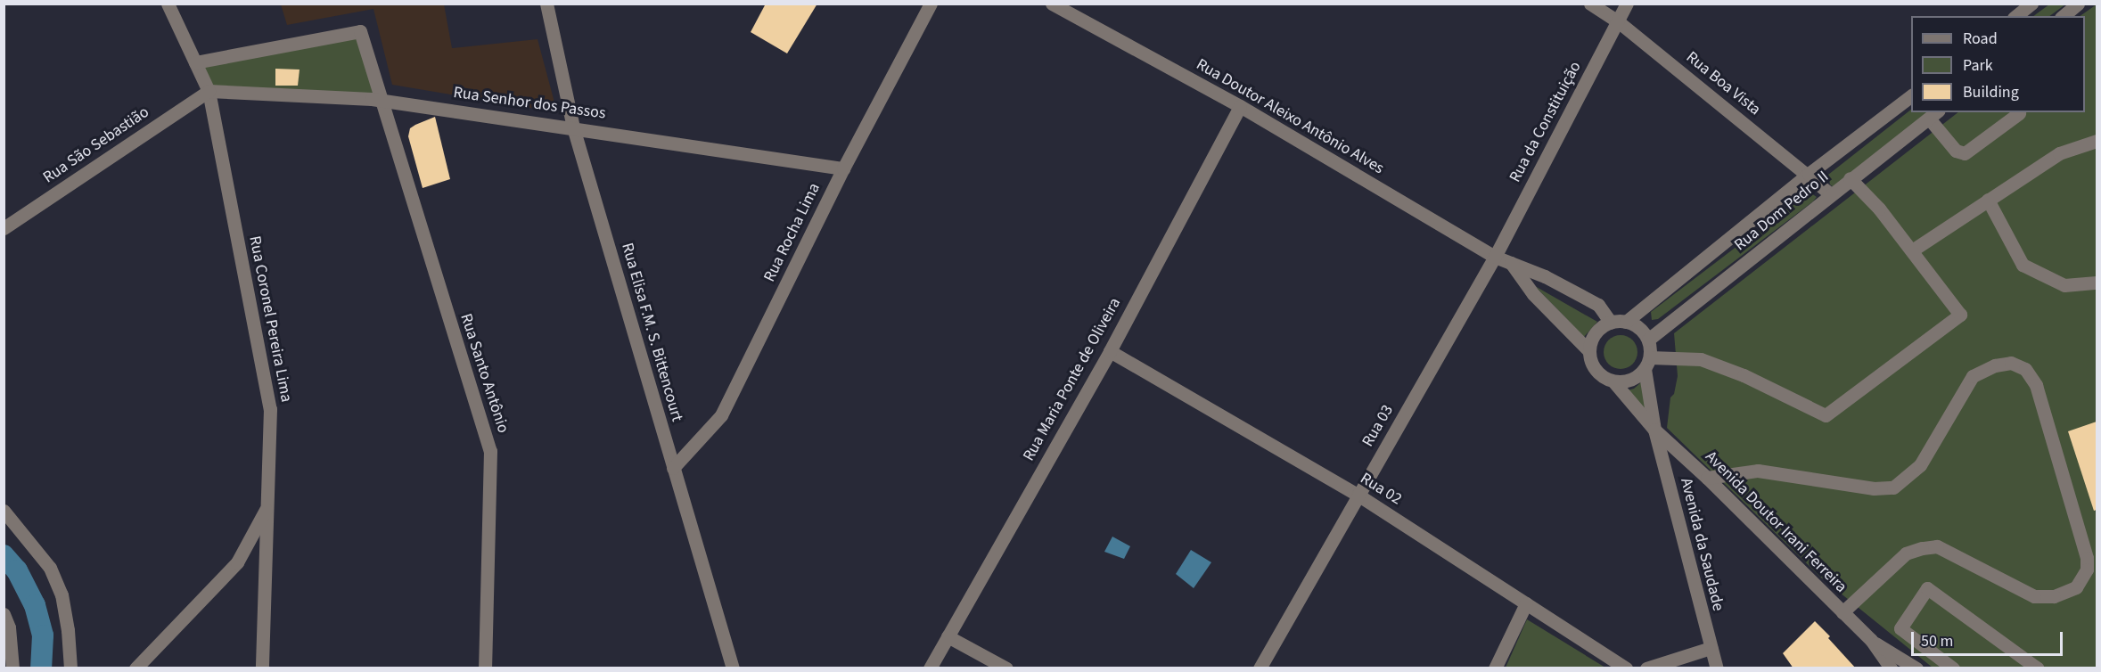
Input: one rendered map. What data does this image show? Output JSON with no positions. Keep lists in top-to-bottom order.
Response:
{
  "streets": {
    "street": [
      "Rua Boa Vista",
      "Rua Senhor dos Passos",
      "Rua Doutor Aleixo Antônio Alves",
      "Rua da Constituição",
      "Rua São Sebastião",
      "Rua Dom Pedro II",
      "Rua Rocha Lima",
      "Rua Coronel Pereira Lima",
      "Rua Elisa F.M. S. Bittencourt",
      "Rua Santo Antônio",
      "Rua Maria Ponte de Oliveira",
      "Rua 03",
      "Rua 02",
      "Avenida Doutor Irani Ferreira",
      "Avenida da Saudade"
    ]
  },
  "crossings": [
    ["Rua Boa Vista", "Rua da Constituição"],
    ["Rua Boa Vista", "Rua Dom Pedro II"],
    ["Rua Senhor dos Passos", "Rua São Sebastião"],
    ["Rua Senhor dos Passos", "Rua Rocha Lima"],
    ["Rua Senhor dos Passos", "Rua Coronel Pereira Lima"],
    ["Rua Senhor dos Passos", "Rua Elisa F.M. S. Bittencourt"],
    ["Rua Senhor dos Passos", "Rua Santo Antônio"],
    ["Rua Doutor Aleixo Antônio Alves", "Rua da Constituição"],
    ["Rua Doutor Aleixo Antônio Alves", "Rua Dom Pedro II"],
    ["Rua Doutor Aleixo Antônio Alves", "Rua Maria Ponte de Oliveira"],
    ["Rua Doutor Aleixo Antônio Alves", "Rua 03"],
    ["Rua Doutor Aleixo Antônio Alves", "Avenida Doutor Irani Ferreira"],
    ["Rua da Constituição", "Rua 03"],
    ["Rua São Sebastião", "Rua Coronel Pereira Lima"],
    ["Rua Dom Pedro II", "Avenida Doutor Irani Ferreira"],
    ["Rua Rocha Lima", "Rua Elisa F.M. S. Bittencourt"],
    ["Rua Coronel Pereira Lima", "Rua Santo Antônio"],
    ["Rua Maria Ponte de Oliveira", "Rua 02"],
    ["Rua 03", "Rua 02"],
    ["Avenida Doutor Irani Ferreira", "Avenida da Saudade"]
  ],
  "legend": ["Road", "Park", "Building"],
  "scale_bar": "50 m"
}
